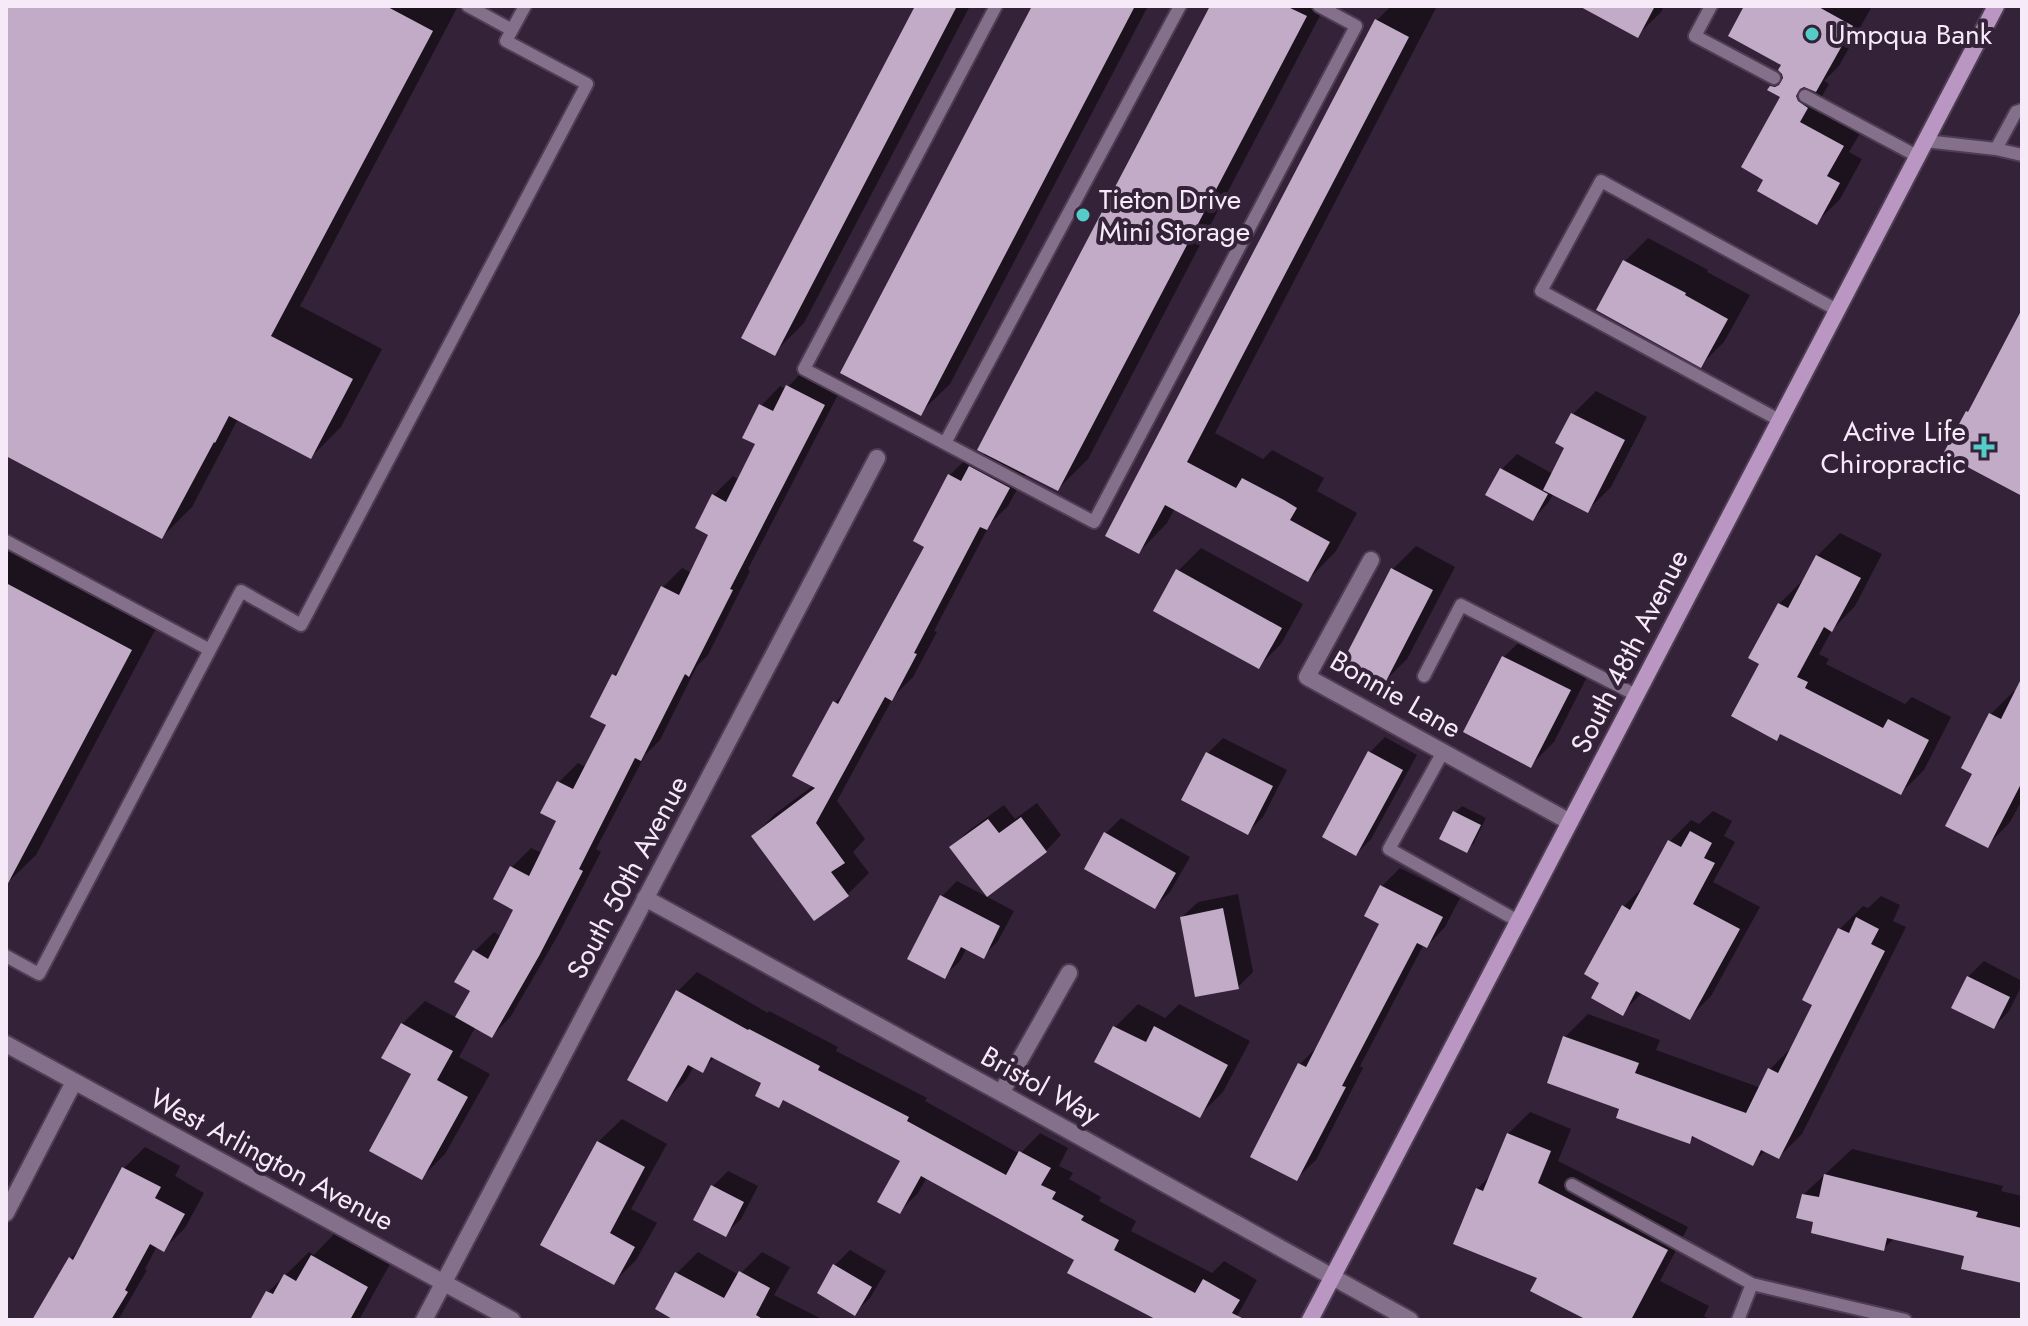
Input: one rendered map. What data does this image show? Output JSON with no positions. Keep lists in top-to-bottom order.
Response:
{
  "streets": {
    "street": [
      "South 48th Avenue",
      "Bonnie Lane",
      "South 50th Avenue",
      "Bristol Way",
      "West Arlington Avenue"
    ]
  },
  "crossings": [
    ["South 48th Avenue", "Bonnie Lane"],
    ["South 48th Avenue", "Bristol Way"],
    ["South 50th Avenue", "Bristol Way"],
    ["South 50th Avenue", "West Arlington Avenue"]
  ],
  "places": {
    "other": ["Umpqua Bank", "Tieton Drive Mini Storage"],
    "health": ["Active Life Chiropractic"]
  }
}
